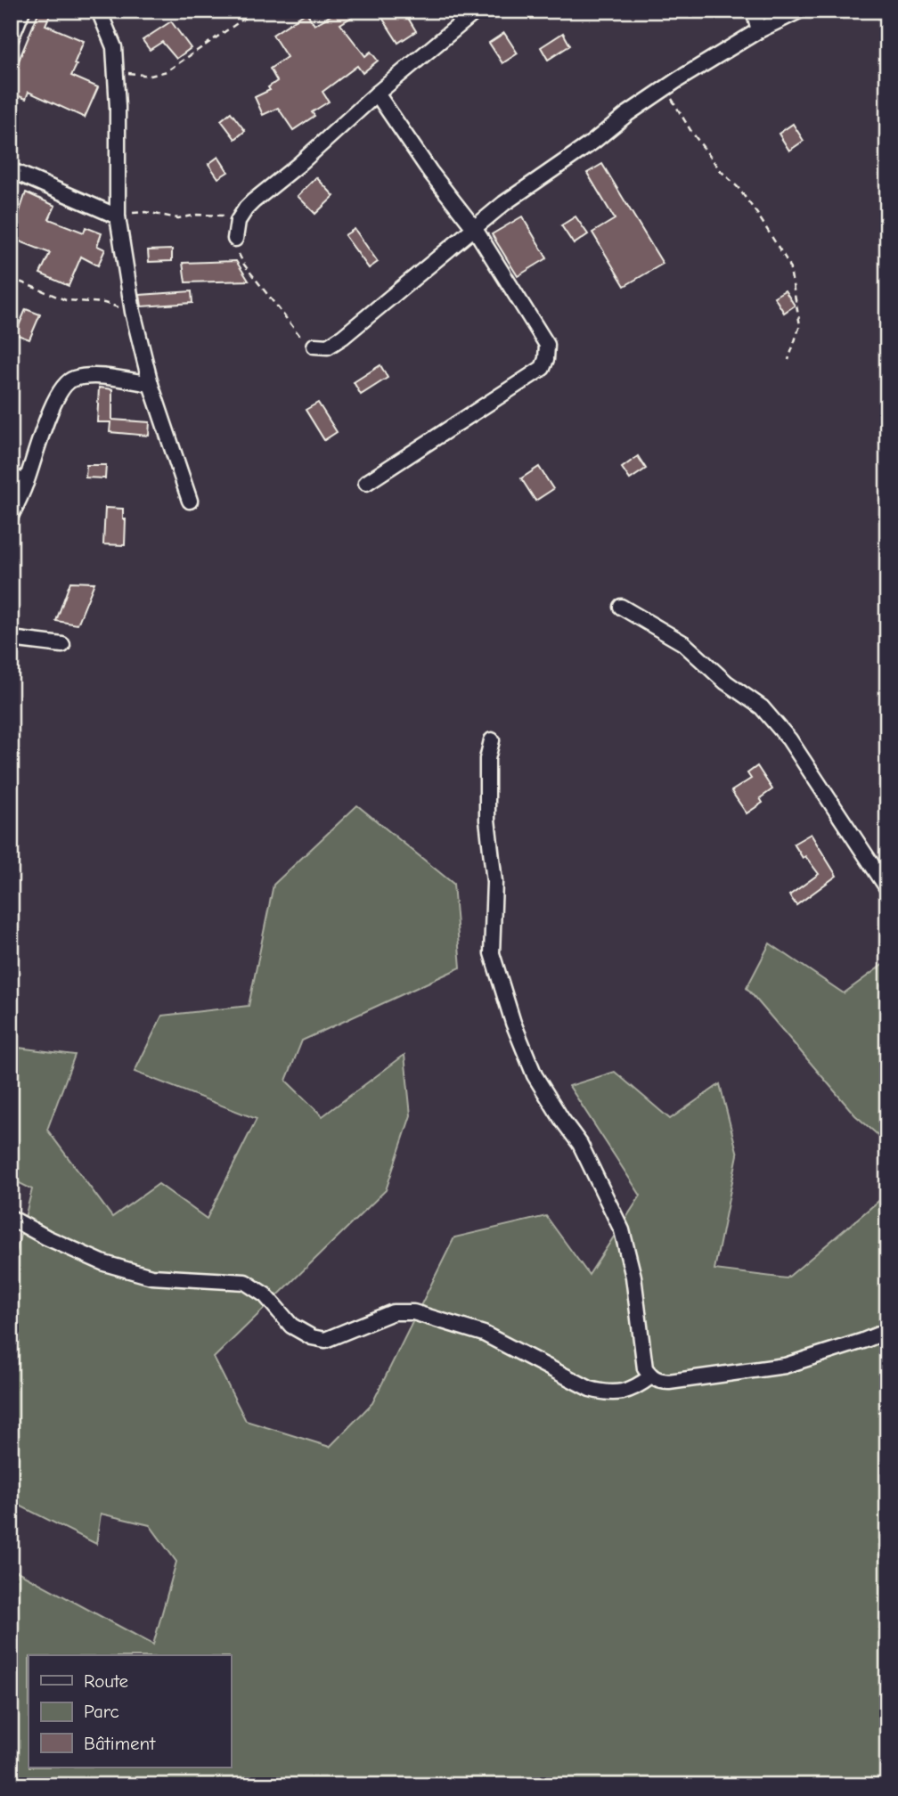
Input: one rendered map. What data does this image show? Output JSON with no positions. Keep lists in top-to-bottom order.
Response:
{
  "legend": ["Route", "Parc", "Bâtiment"]
}
